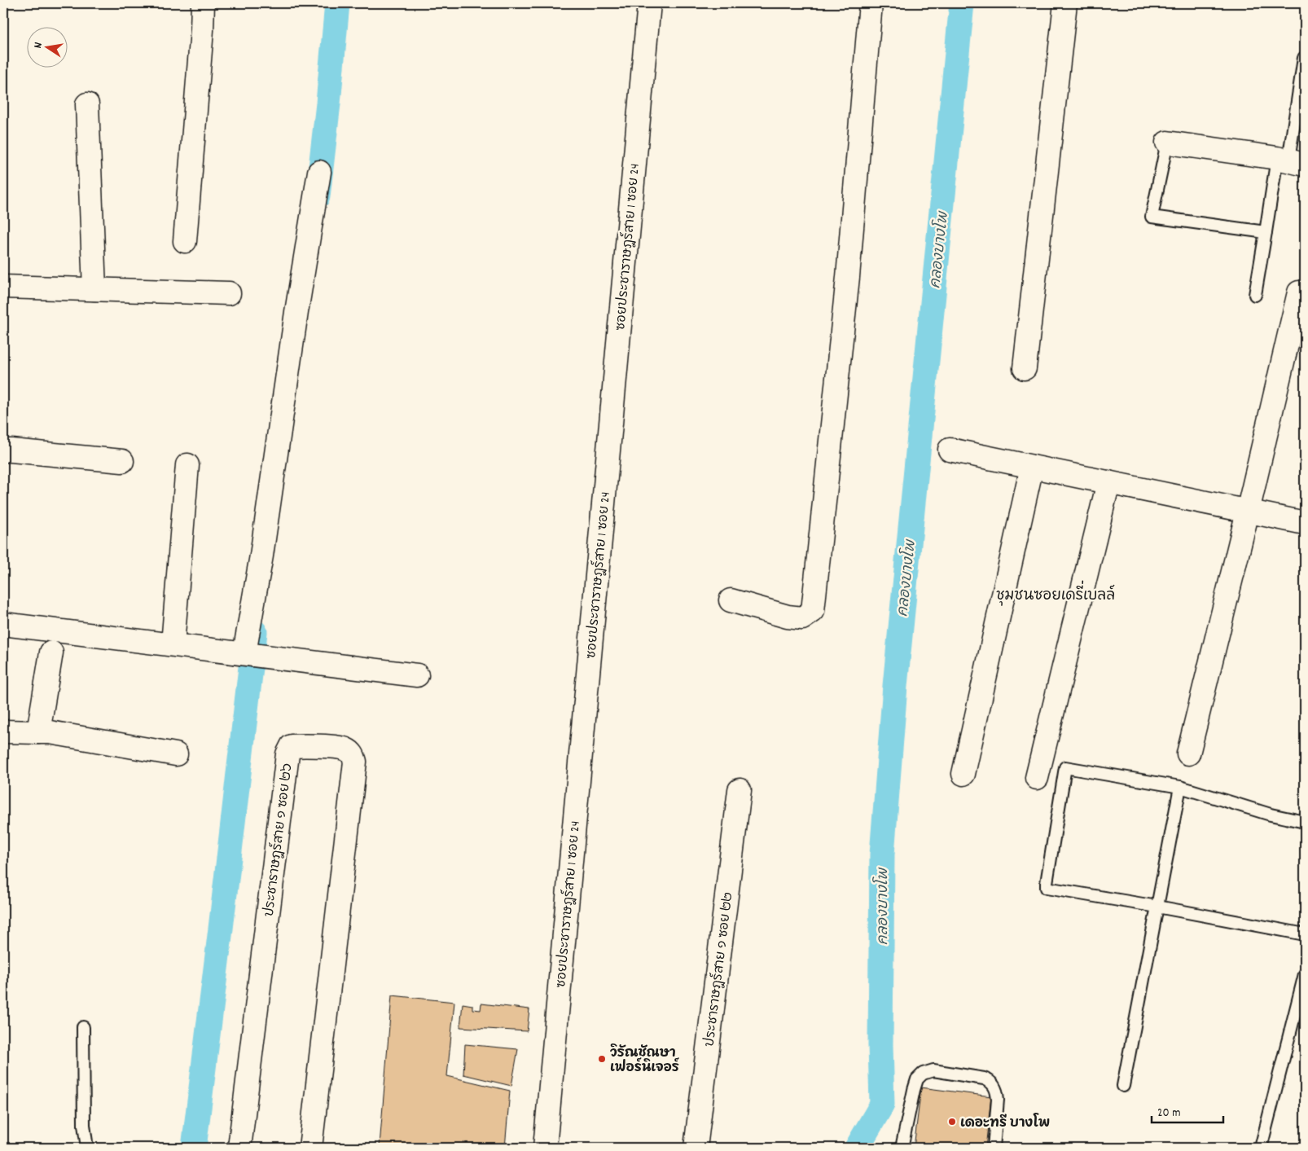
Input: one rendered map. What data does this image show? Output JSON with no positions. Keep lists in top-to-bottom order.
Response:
{
  "streets": {
    "street": ["ซอยประชาราษฎร์สาย 1 ซอย 24", "ประชาราษฎร์สาย ๑ ซอย ๒๖", "ประชาราษฎร์สาย ๑ ซอย ๒๒"]
  },
  "districts": ["ชุมชนซอยเดรี่เบลล์"],
  "water": ["คลองบางโพ"],
  "places": ["วิรัณชัณษา เฟอร์นิเจอร์", "เดอะทรี บางโพ"],
  "scale_bar": "20 m",
  "north": "left"
}
